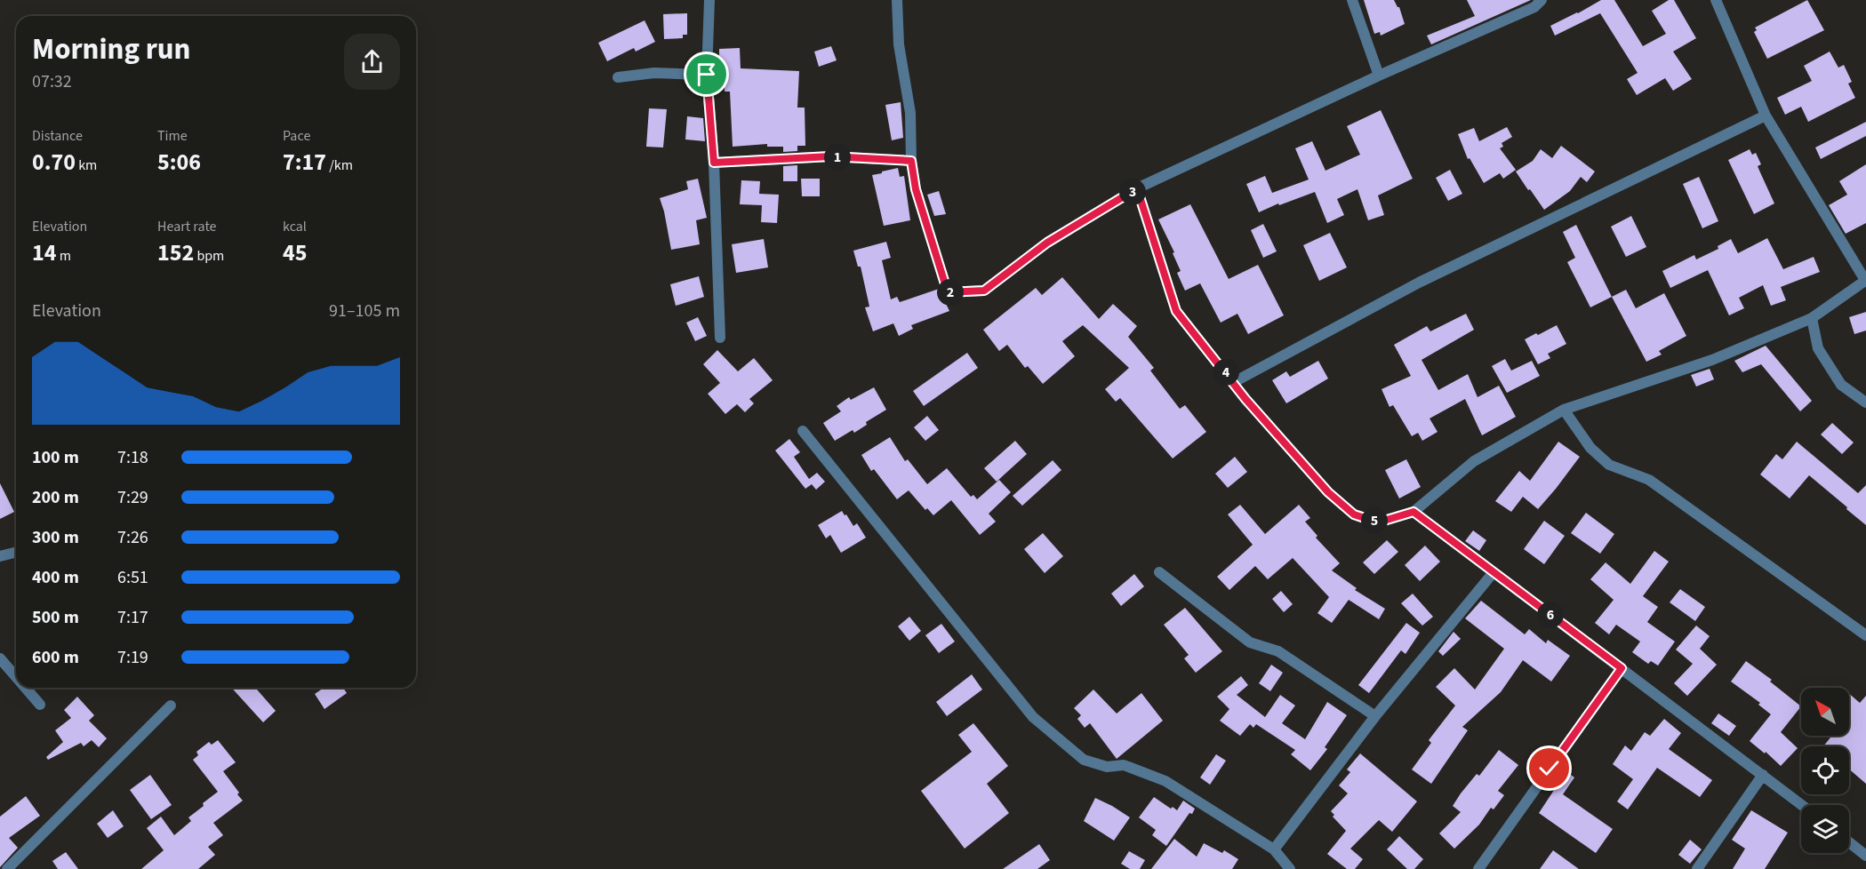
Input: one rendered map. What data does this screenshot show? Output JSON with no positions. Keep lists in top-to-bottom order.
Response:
{
  "north": "top left",
  "page": {
    "heading": ["Morning run", "07:32"],
    "stats": [
      ["Distance", "0.70 km"],
      ["Time", "5:06"],
      ["Pace", "7:17 /km"],
      ["Elevation", "14 m"],
      ["Heart rate", "152 bpm"],
      ["kcal", "45"]
    ],
    "pins": [
      "1",
      "3",
      "2",
      "4",
      "5",
      "6"
    ],
    "chart": ["Elevation", "91–105 m"],
    "list": [
      {
        "name": "100 m",
        "note": "7:18"
      },
      {
        "name": "200 m",
        "note": "7:29"
      },
      {
        "name": "300 m",
        "note": "7:26"
      },
      {
        "name": "400 m",
        "note": "6:51"
      },
      {
        "name": "500 m",
        "note": "7:17"
      },
      {
        "name": "600 m",
        "note": "7:19"
      }
    ]
  }
}
